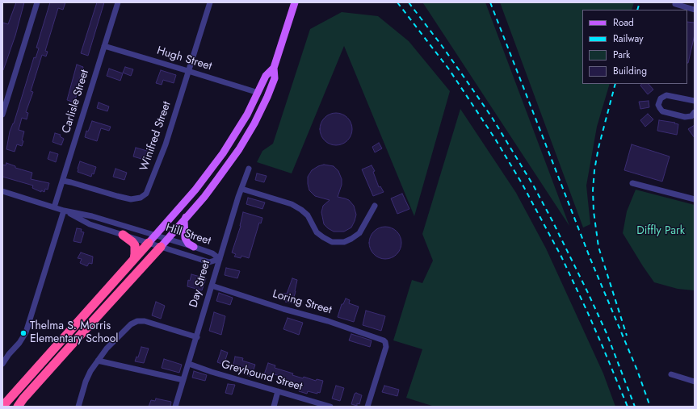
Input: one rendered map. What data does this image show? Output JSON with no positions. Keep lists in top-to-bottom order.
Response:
{
  "streets": {
    "street": [
      "Hugh Street",
      "Carlisle Street",
      "Winifred Street",
      "Hill Street",
      "Day Street",
      "Loring Street",
      "Greyhound Street"
    ]
  },
  "crossings": [
    ["Hugh Street", "Carlisle Street"],
    ["Hugh Street", "Winifred Street"],
    ["Carlisle Street", "Winifred Street"],
    ["Carlisle Street", "Hill Street"],
    ["Hill Street", "Day Street"],
    ["Day Street", "Loring Street"],
    ["Day Street", "Greyhound Street"]
  ],
  "parks": ["Diffly Park"],
  "places": ["Thelma S. Morris Elementary School"],
  "legend": [
    "Road",
    "Railway",
    "Park",
    "Building"
  ]
}
